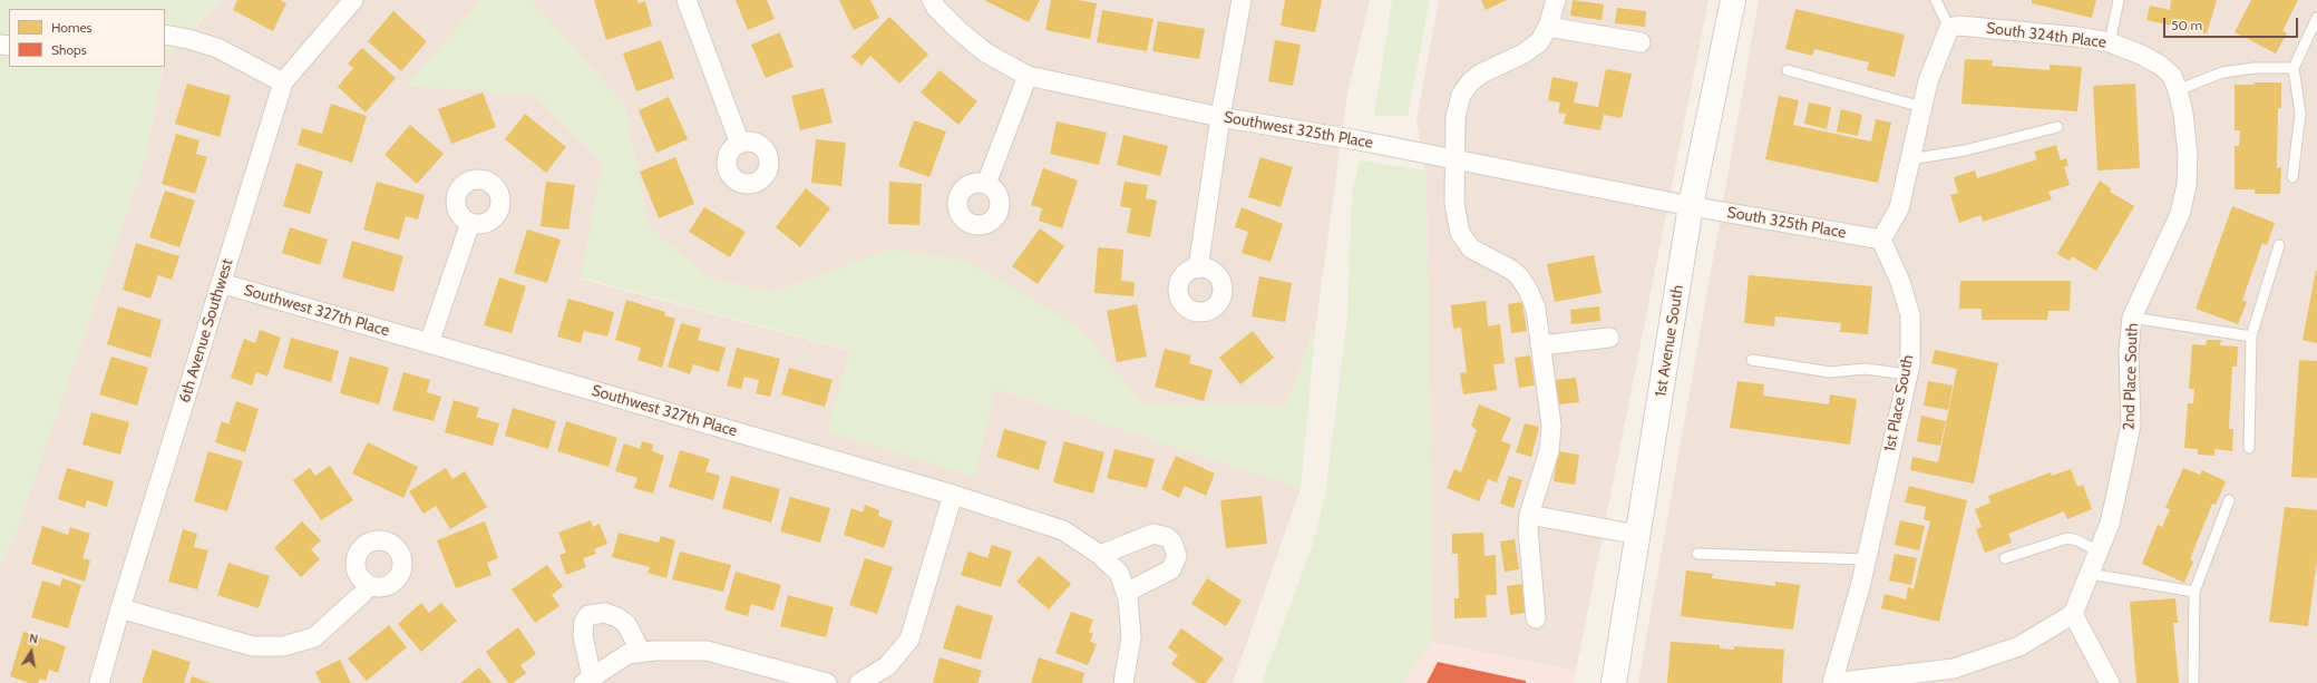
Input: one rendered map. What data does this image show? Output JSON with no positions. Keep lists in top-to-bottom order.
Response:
{
  "streets": {
    "main road": ["1st Avenue South"],
    "street": [
      "South 324th Place",
      "Southwest 325th Place",
      "South 325th Place",
      "Southwest 327th Place",
      "6th Avenue Southwest",
      "2nd Place South",
      "1st Place South"
    ]
  },
  "crossings": [
    ["South 324th Place", "2nd Place South"],
    ["Southwest 325th Place", "South 325th Place"],
    ["Southwest 325th Place", "1st Avenue South"],
    ["South 325th Place", "1st Avenue South"],
    ["South 325th Place", "1st Place South"],
    ["Southwest 327th Place", "6th Avenue Southwest"]
  ],
  "legend": ["Homes", "Shops"],
  "scale_bar": "50 m",
  "north": "top"
}
